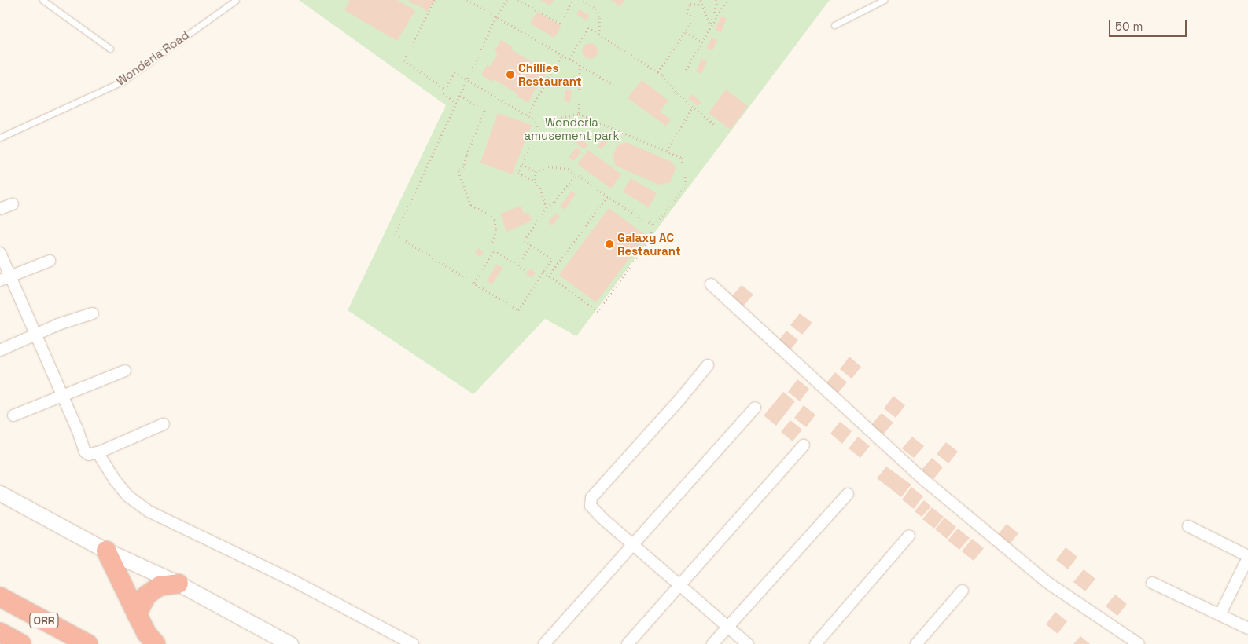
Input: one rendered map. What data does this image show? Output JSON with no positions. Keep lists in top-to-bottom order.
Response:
{
  "streets": {
    "highway": ["ORR"],
    "lane": ["Wonderla Road"]
  },
  "parks": ["Wonderla amusement park"],
  "places": ["Chillies Restaurant", "Galaxy AC Restaurant"],
  "scale_bar": "50 m"
}
